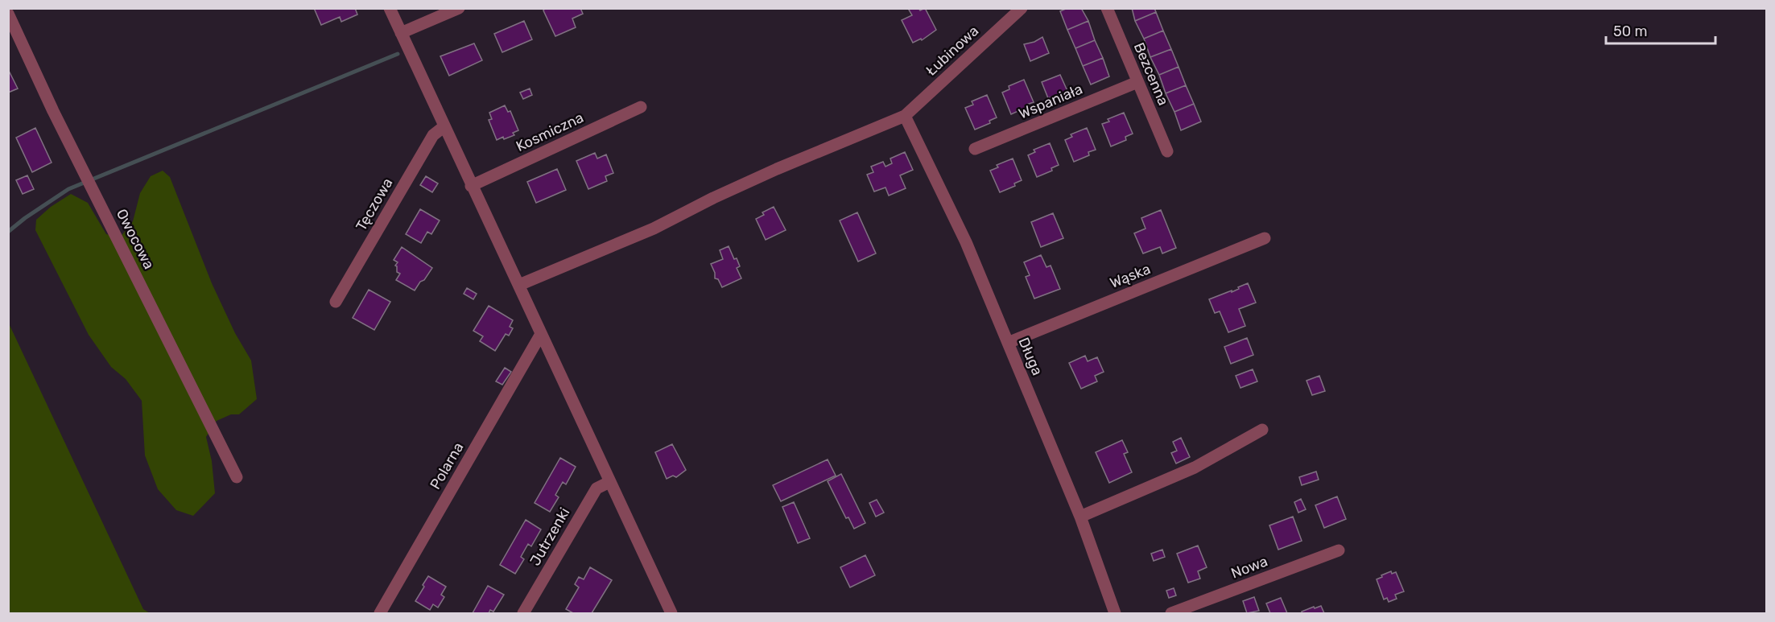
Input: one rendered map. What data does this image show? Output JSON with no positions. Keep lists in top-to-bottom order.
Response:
{
  "streets": {
    "street": [
      "Łubinowa",
      "Bezcenna",
      "Wspaniała",
      "Kosmiczna",
      "Tęczowa",
      "Owocowa",
      "Wąska",
      "Długa",
      "Polarna",
      "Jutrzenki",
      "Nowa"
    ]
  },
  "crossings": [
    ["Łubinowa", "Długa"],
    ["Bezcenna", "Wspaniała"],
    ["Wąska", "Długa"]
  ],
  "scale_bar": "50 m"
}
